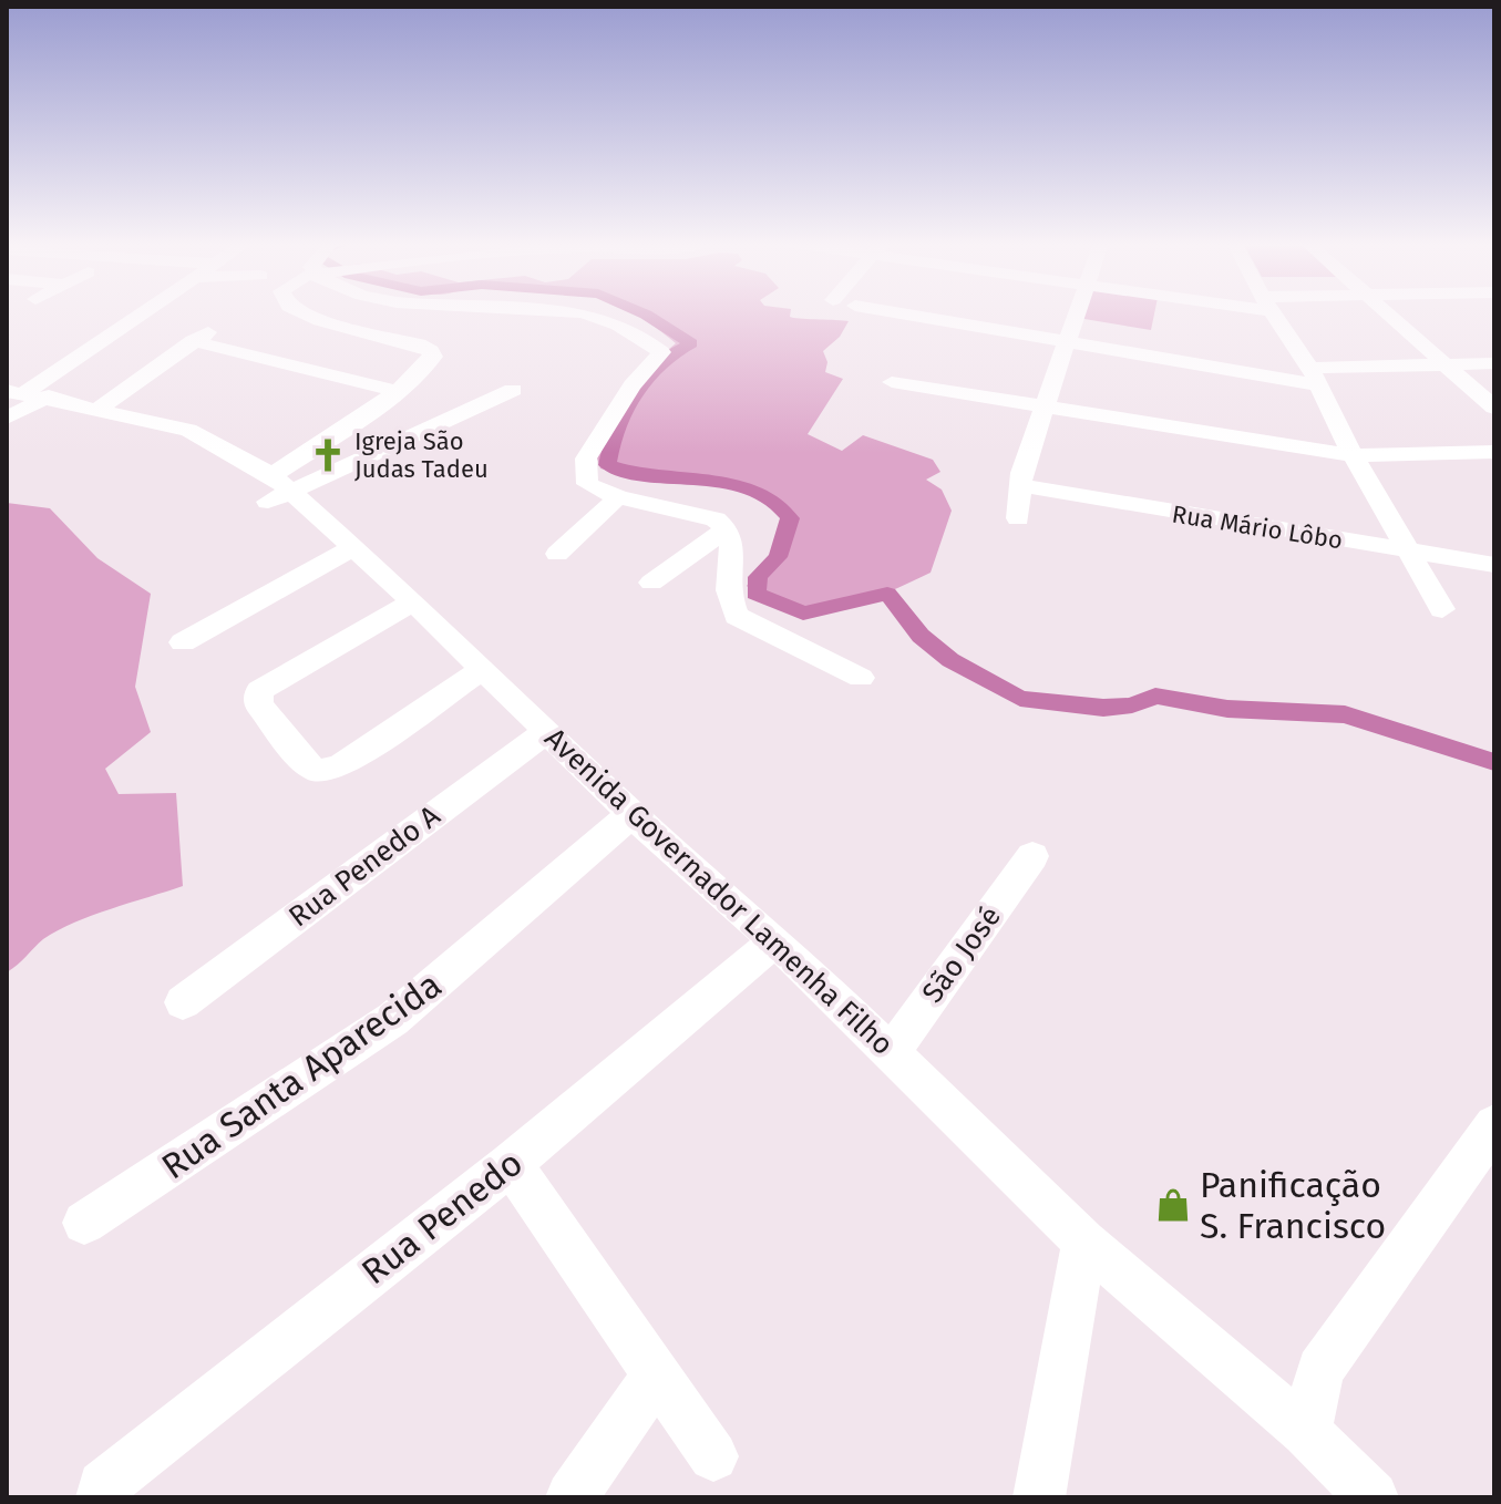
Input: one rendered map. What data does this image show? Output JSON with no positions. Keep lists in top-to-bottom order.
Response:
{
  "streets": {
    "street": [
      "Rua Mário Lôbo",
      "Rua Penedo A",
      "Avenida Governador Lamenha Filho",
      "São José",
      "Rua Santa Aparecida",
      "Rua Penedo"
    ]
  },
  "crossings": [
    ["Rua Penedo A", "Avenida Governador Lamenha Filho"],
    ["Avenida Governador Lamenha Filho", "São José"],
    ["Avenida Governador Lamenha Filho", "Rua Santa Aparecida"],
    ["Avenida Governador Lamenha Filho", "Rua Penedo"]
  ],
  "places": {
    "church": ["Igreja São Judas Tadeu"],
    "shop": ["Panificação S. Francisco"]
  }
}
